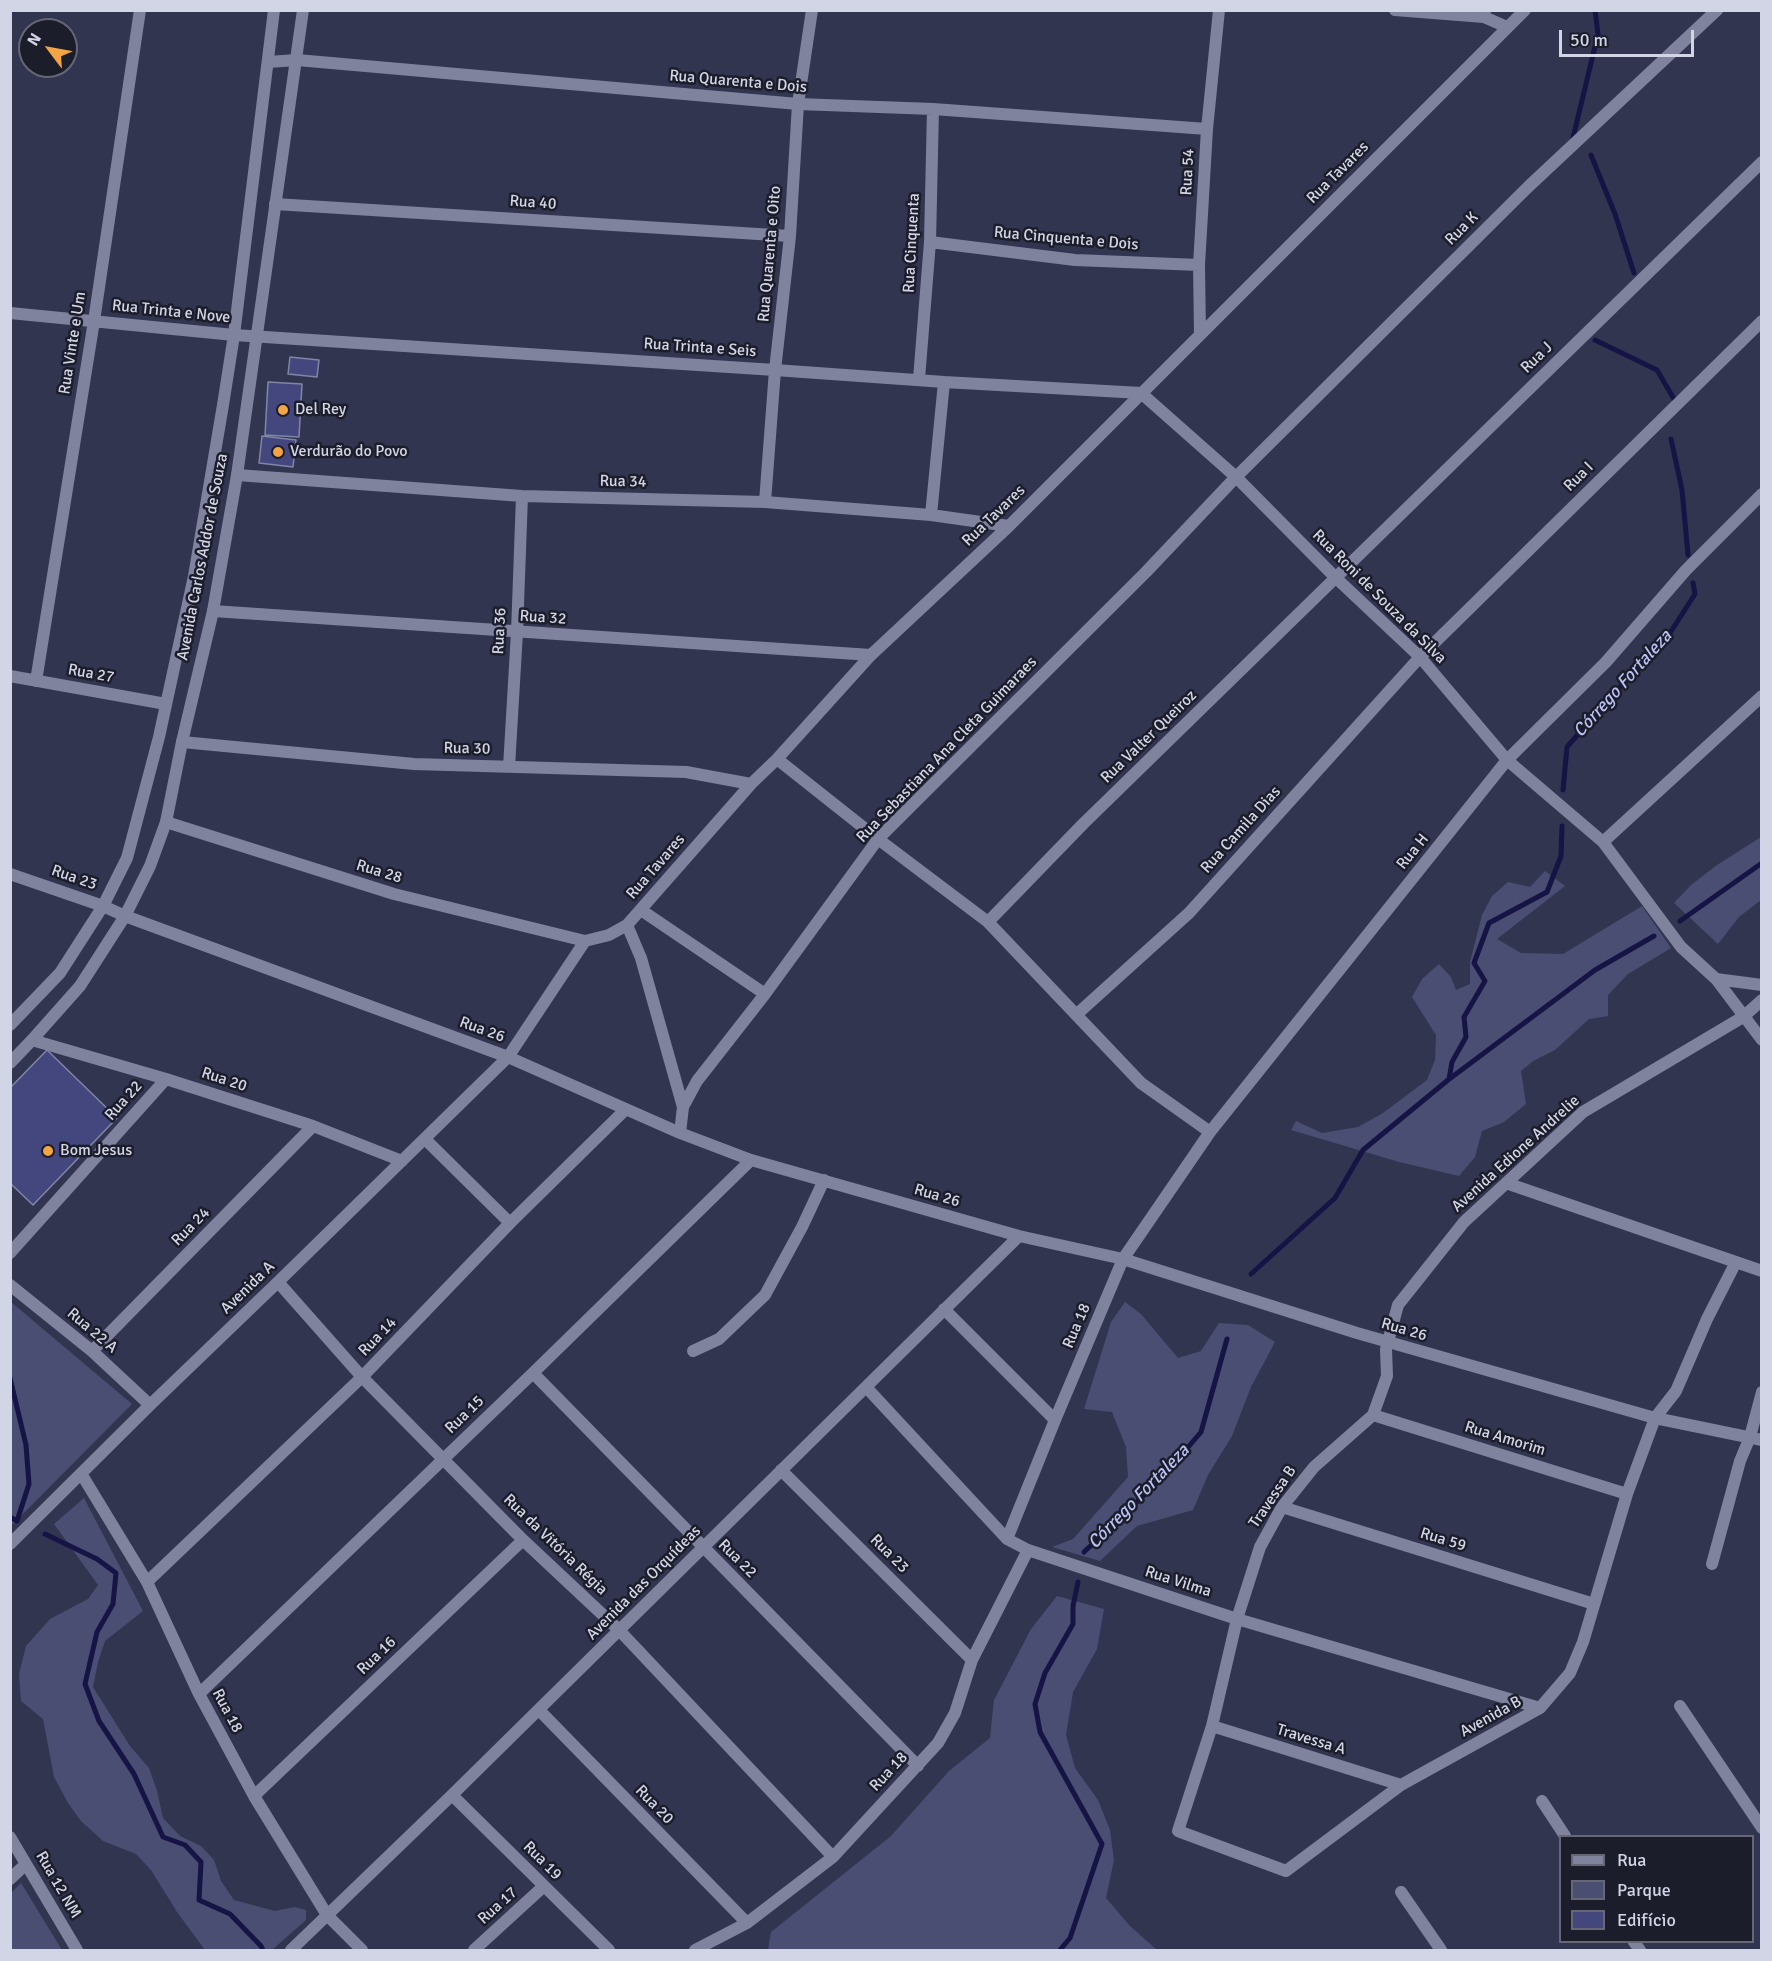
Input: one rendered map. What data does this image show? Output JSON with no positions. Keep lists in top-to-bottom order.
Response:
{
  "streets": {
    "street": [
      "Rua Quarenta e Dois",
      "Rua 54",
      "Rua Tavares",
      "Rua 40",
      "Rua K",
      "Rua Cinquenta e Dois",
      "Rua Cinquenta",
      "Rua Quarenta e Oito",
      "Rua Trinta e Nove",
      "Rua Vinte e Um",
      "Rua Trinta e Seis",
      "Rua J",
      "Rua I",
      "Rua 34",
      "Avenida Carlos Addor de Souza",
      "Rua Roni de Souza da Silva",
      "Rua 32",
      "Rua 36",
      "Rua 27",
      "Rua Valter Queiroz",
      "Rua 30",
      "Rua Sebastiana Ana Cleta Guimaraes",
      "Rua Camila Dias",
      "Rua H",
      "Rua 28",
      "Rua 23",
      "Rua 26",
      "Rua 20",
      "Rua 22",
      "Avenida Edione Andrelie",
      "Rua 24",
      "Avenida A",
      "Rua 18",
      "Rua 22 A",
      "Rua 14",
      "Rua 15",
      "Rua Amorim",
      "Travessa B",
      "Rua 59",
      "Rua da Vitória Régia",
      "Rua Vilma",
      "Avenida das Orquídeas",
      "Rua 16",
      "Avenida B",
      "Travessa A",
      "Rua 19",
      "Rua 12 NM",
      "Rua 17"
    ]
  },
  "crossings": [
    ["Rua Quarenta e Dois", "Rua 54"],
    ["Rua Quarenta e Dois", "Rua Cinquenta"],
    ["Rua Quarenta e Dois", "Rua Quarenta e Oito"],
    ["Rua Quarenta e Dois", "Avenida Carlos Addor de Souza"],
    ["Rua 54", "Rua Tavares"],
    ["Rua 54", "Rua Cinquenta e Dois"],
    ["Rua Tavares", "Rua Trinta e Seis"],
    ["Rua Tavares", "Rua 34"],
    ["Rua Tavares", "Rua Roni de Souza da Silva"],
    ["Rua Tavares", "Rua 32"],
    ["Rua Tavares", "Rua 30"],
    ["Rua Tavares", "Rua 28"],
    ["Rua 40", "Rua Quarenta e Oito"],
    ["Rua 40", "Avenida Carlos Addor de Souza"],
    ["Rua K", "Rua Roni de Souza da Silva"],
    ["Rua K", "Rua Sebastiana Ana Cleta Guimaraes"],
    ["Rua Cinquenta e Dois", "Rua Cinquenta"],
    ["Rua Cinquenta", "Rua Trinta e Seis"],
    ["Rua Quarenta e Oito", "Rua Trinta e Seis"],
    ["Rua Quarenta e Oito", "Rua 34"],
    ["Rua Trinta e Nove", "Rua Vinte e Um"],
    ["Rua Trinta e Nove", "Rua Trinta e Seis"],
    ["Rua Trinta e Nove", "Avenida Carlos Addor de Souza"],
    ["Rua Vinte e Um", "Rua 27"],
    ["Rua Trinta e Seis", "Avenida Carlos Addor de Souza"],
    ["Rua Trinta e Seis", "Rua Roni de Souza da Silva"],
    ["Rua J", "Rua Roni de Souza da Silva"],
    ["Rua J", "Rua Valter Queiroz"],
    ["Rua I", "Rua Roni de Souza da Silva"],
    ["Rua I", "Rua Camila Dias"],
    ["Rua 34", "Avenida Carlos Addor de Souza"],
    ["Rua 34", "Rua 36"],
    ["Avenida Carlos Addor de Souza", "Rua 32"],
    ["Avenida Carlos Addor de Souza", "Rua 27"],
    ["Avenida Carlos Addor de Souza", "Rua 30"],
    ["Avenida Carlos Addor de Souza", "Rua 28"],
    ["Avenida Carlos Addor de Souza", "Rua 23"],
    ["Avenida Carlos Addor de Souza", "Rua 26"],
    ["Avenida Carlos Addor de Souza", "Rua 20"],
    ["Rua Roni de Souza da Silva", "Rua Valter Queiroz"],
    ["Rua Roni de Souza da Silva", "Rua Sebastiana Ana Cleta Guimaraes"],
    ["Rua Roni de Souza da Silva", "Rua Camila Dias"],
    ["Rua Roni de Souza da Silva", "Rua H"],
    ["Rua Roni de Souza da Silva", "Avenida Edione Andrelie"],
    ["Rua 32", "Rua 36"],
    ["Rua 36", "Rua 30"],
    ["Rua Sebastiana Ana Cleta Guimaraes", "Rua 26"],
    ["Rua H", "Rua 26"],
    ["Rua H", "Rua 18"],
    ["Rua 23", "Rua 26"],
    ["Rua 23", "Rua 18"],
    ["Rua 23", "Avenida das Orquídeas"],
    ["Rua 26", "Avenida Edione Andrelie"],
    ["Rua 26", "Avenida A"],
    ["Rua 26", "Rua 18"],
    ["Rua 26", "Rua 14"],
    ["Rua 26", "Rua 15"],
    ["Rua 26", "Travessa B"],
    ["Rua 26", "Avenida das Orquídeas"],
    ["Rua 26", "Avenida B"],
    ["Rua 20", "Rua 22"],
    ["Rua 20", "Rua 24"],
    ["Rua 20", "Avenida A"],
    ["Rua 20", "Rua 18"],
    ["Rua 20", "Avenida das Orquídeas"],
    ["Rua 22", "Rua 18"],
    ["Rua 22", "Rua 15"],
    ["Rua 22", "Avenida das Orquídeas"],
    ["Avenida Edione Andrelie", "Travessa B"],
    ["Rua 24", "Rua 22 A"],
    ["Avenida A", "Rua 18"],
    ["Avenida A", "Rua 22 A"],
    ["Avenida A", "Rua da Vitória Régia"],
    ["Rua 18", "Rua 14"],
    ["Rua 18", "Rua 15"],
    ["Rua 18", "Rua da Vitória Régia"],
    ["Rua 18", "Rua Vilma"],
    ["Rua 18", "Avenida das Orquídeas"],
    ["Rua 18", "Rua 16"],
    ["Rua 14", "Rua da Vitória Régia"],
    ["Rua 15", "Rua da Vitória Régia"],
    ["Rua Amorim", "Travessa B"],
    ["Rua Amorim", "Avenida B"],
    ["Travessa B", "Rua 59"],
    ["Travessa B", "Rua Vilma"],
    ["Travessa B", "Avenida B"],
    ["Travessa B", "Travessa A"],
    ["Rua 59", "Avenida B"],
    ["Rua da Vitória Régia", "Avenida das Orquídeas"],
    ["Rua da Vitória Régia", "Rua 16"],
    ["Rua Vilma", "Avenida das Orquídeas"],
    ["Rua Vilma", "Avenida B"],
    ["Avenida das Orquídeas", "Rua 19"],
    ["Avenida B", "Travessa A"],
    ["Rua 19", "Rua 17"]
  ],
  "water": ["Córrego Fortaleza"],
  "places": ["Del Rey", "Verdurão do Povo", "Bom Jesus"],
  "legend": ["Rua", "Parque", "Edifício"],
  "scale_bar": "50 m",
  "north": "top left"
}
